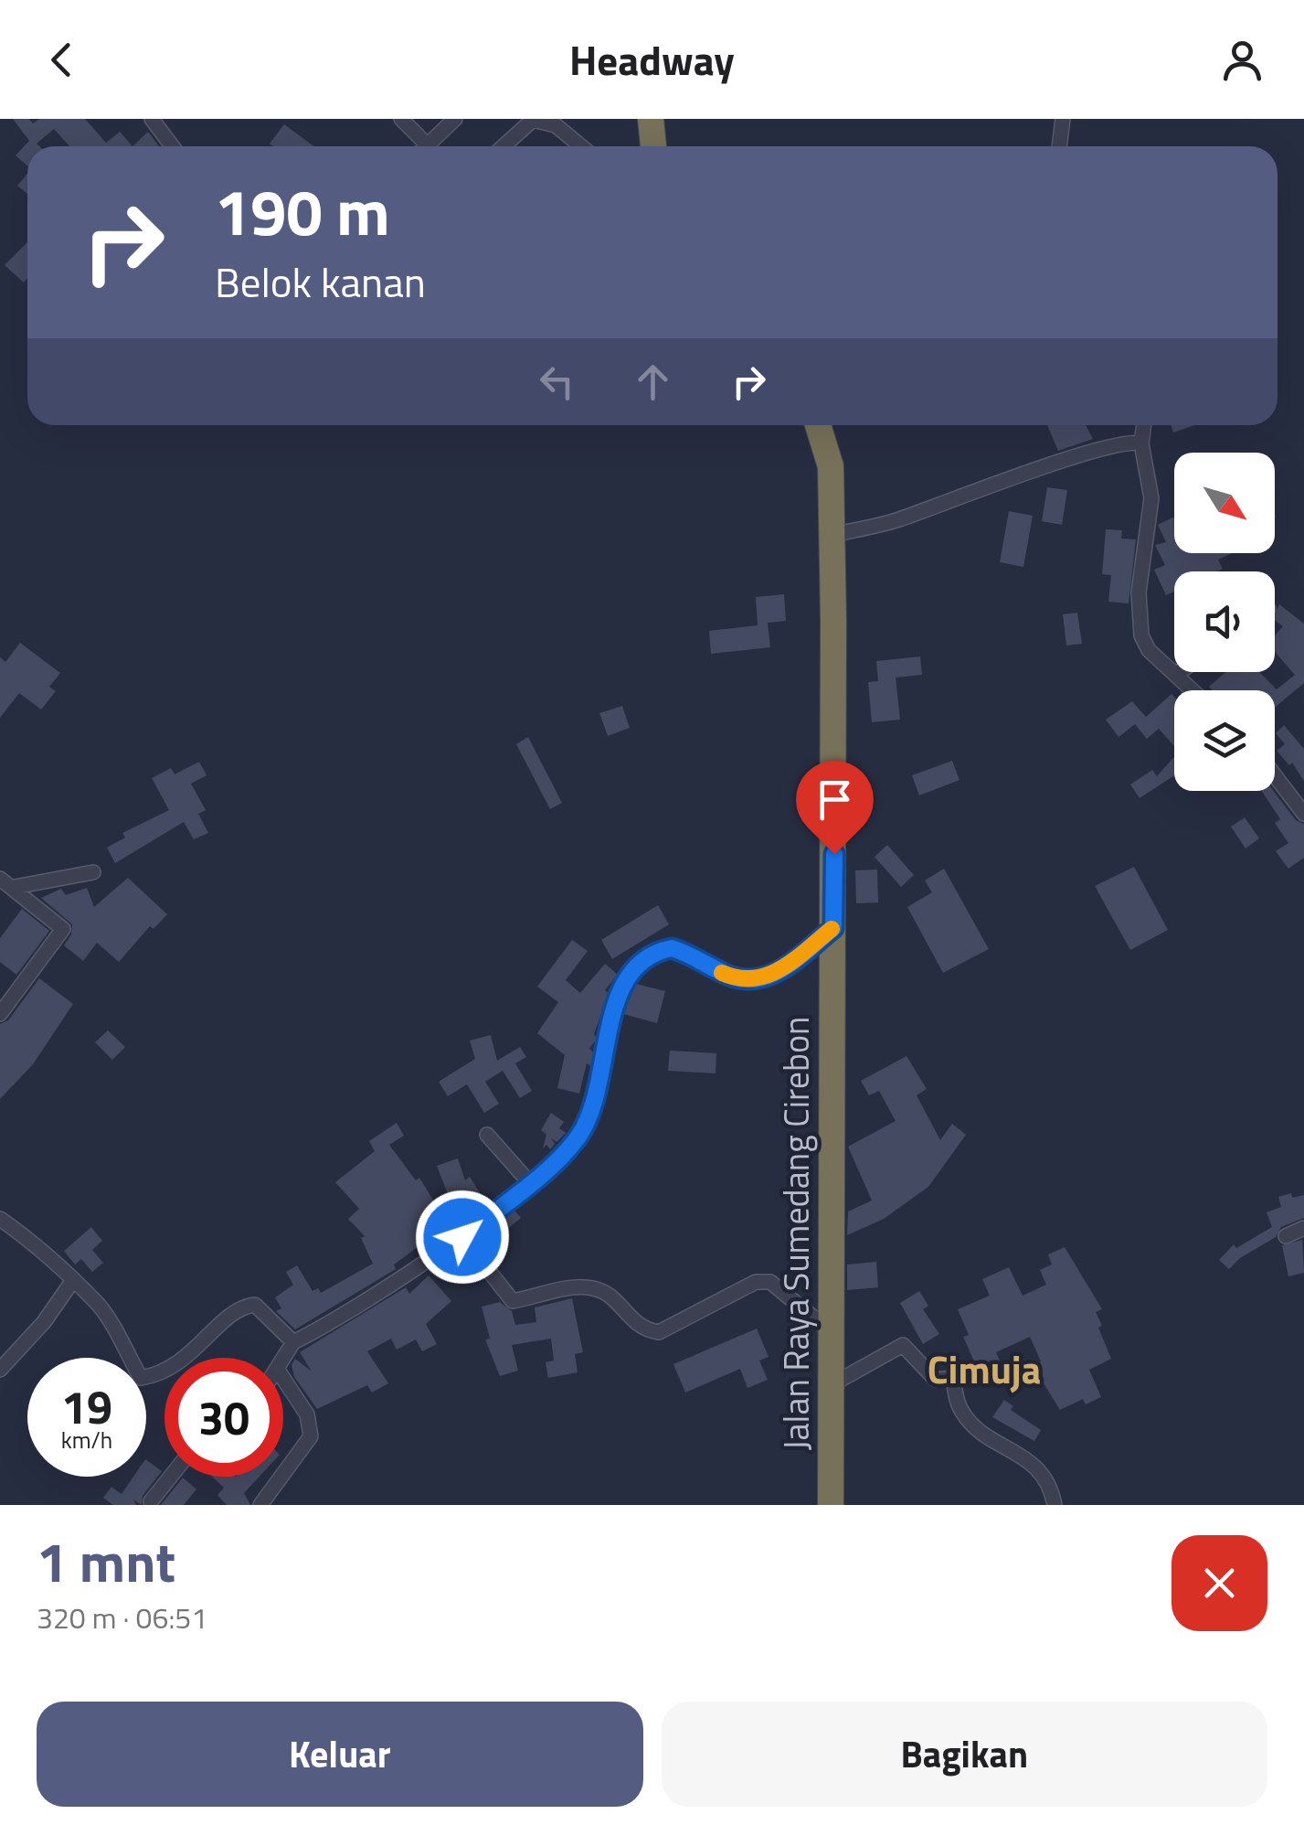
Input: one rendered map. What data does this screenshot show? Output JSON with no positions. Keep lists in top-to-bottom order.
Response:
{
  "streets": {
    "highway": ["Jalan Raya Sumedang Cirebon"]
  },
  "districts": ["Cimuja"],
  "north": "bottom right",
  "page": {
    "header": "Headway",
    "turn": ["190 m", "Belok kanan"],
    "speed": "19 km/h",
    "limit": "30",
    "heading": ["1 mnt", "320 m · 06:51"],
    "buttons": ["Keluar", "Bagikan"]
  }
}
